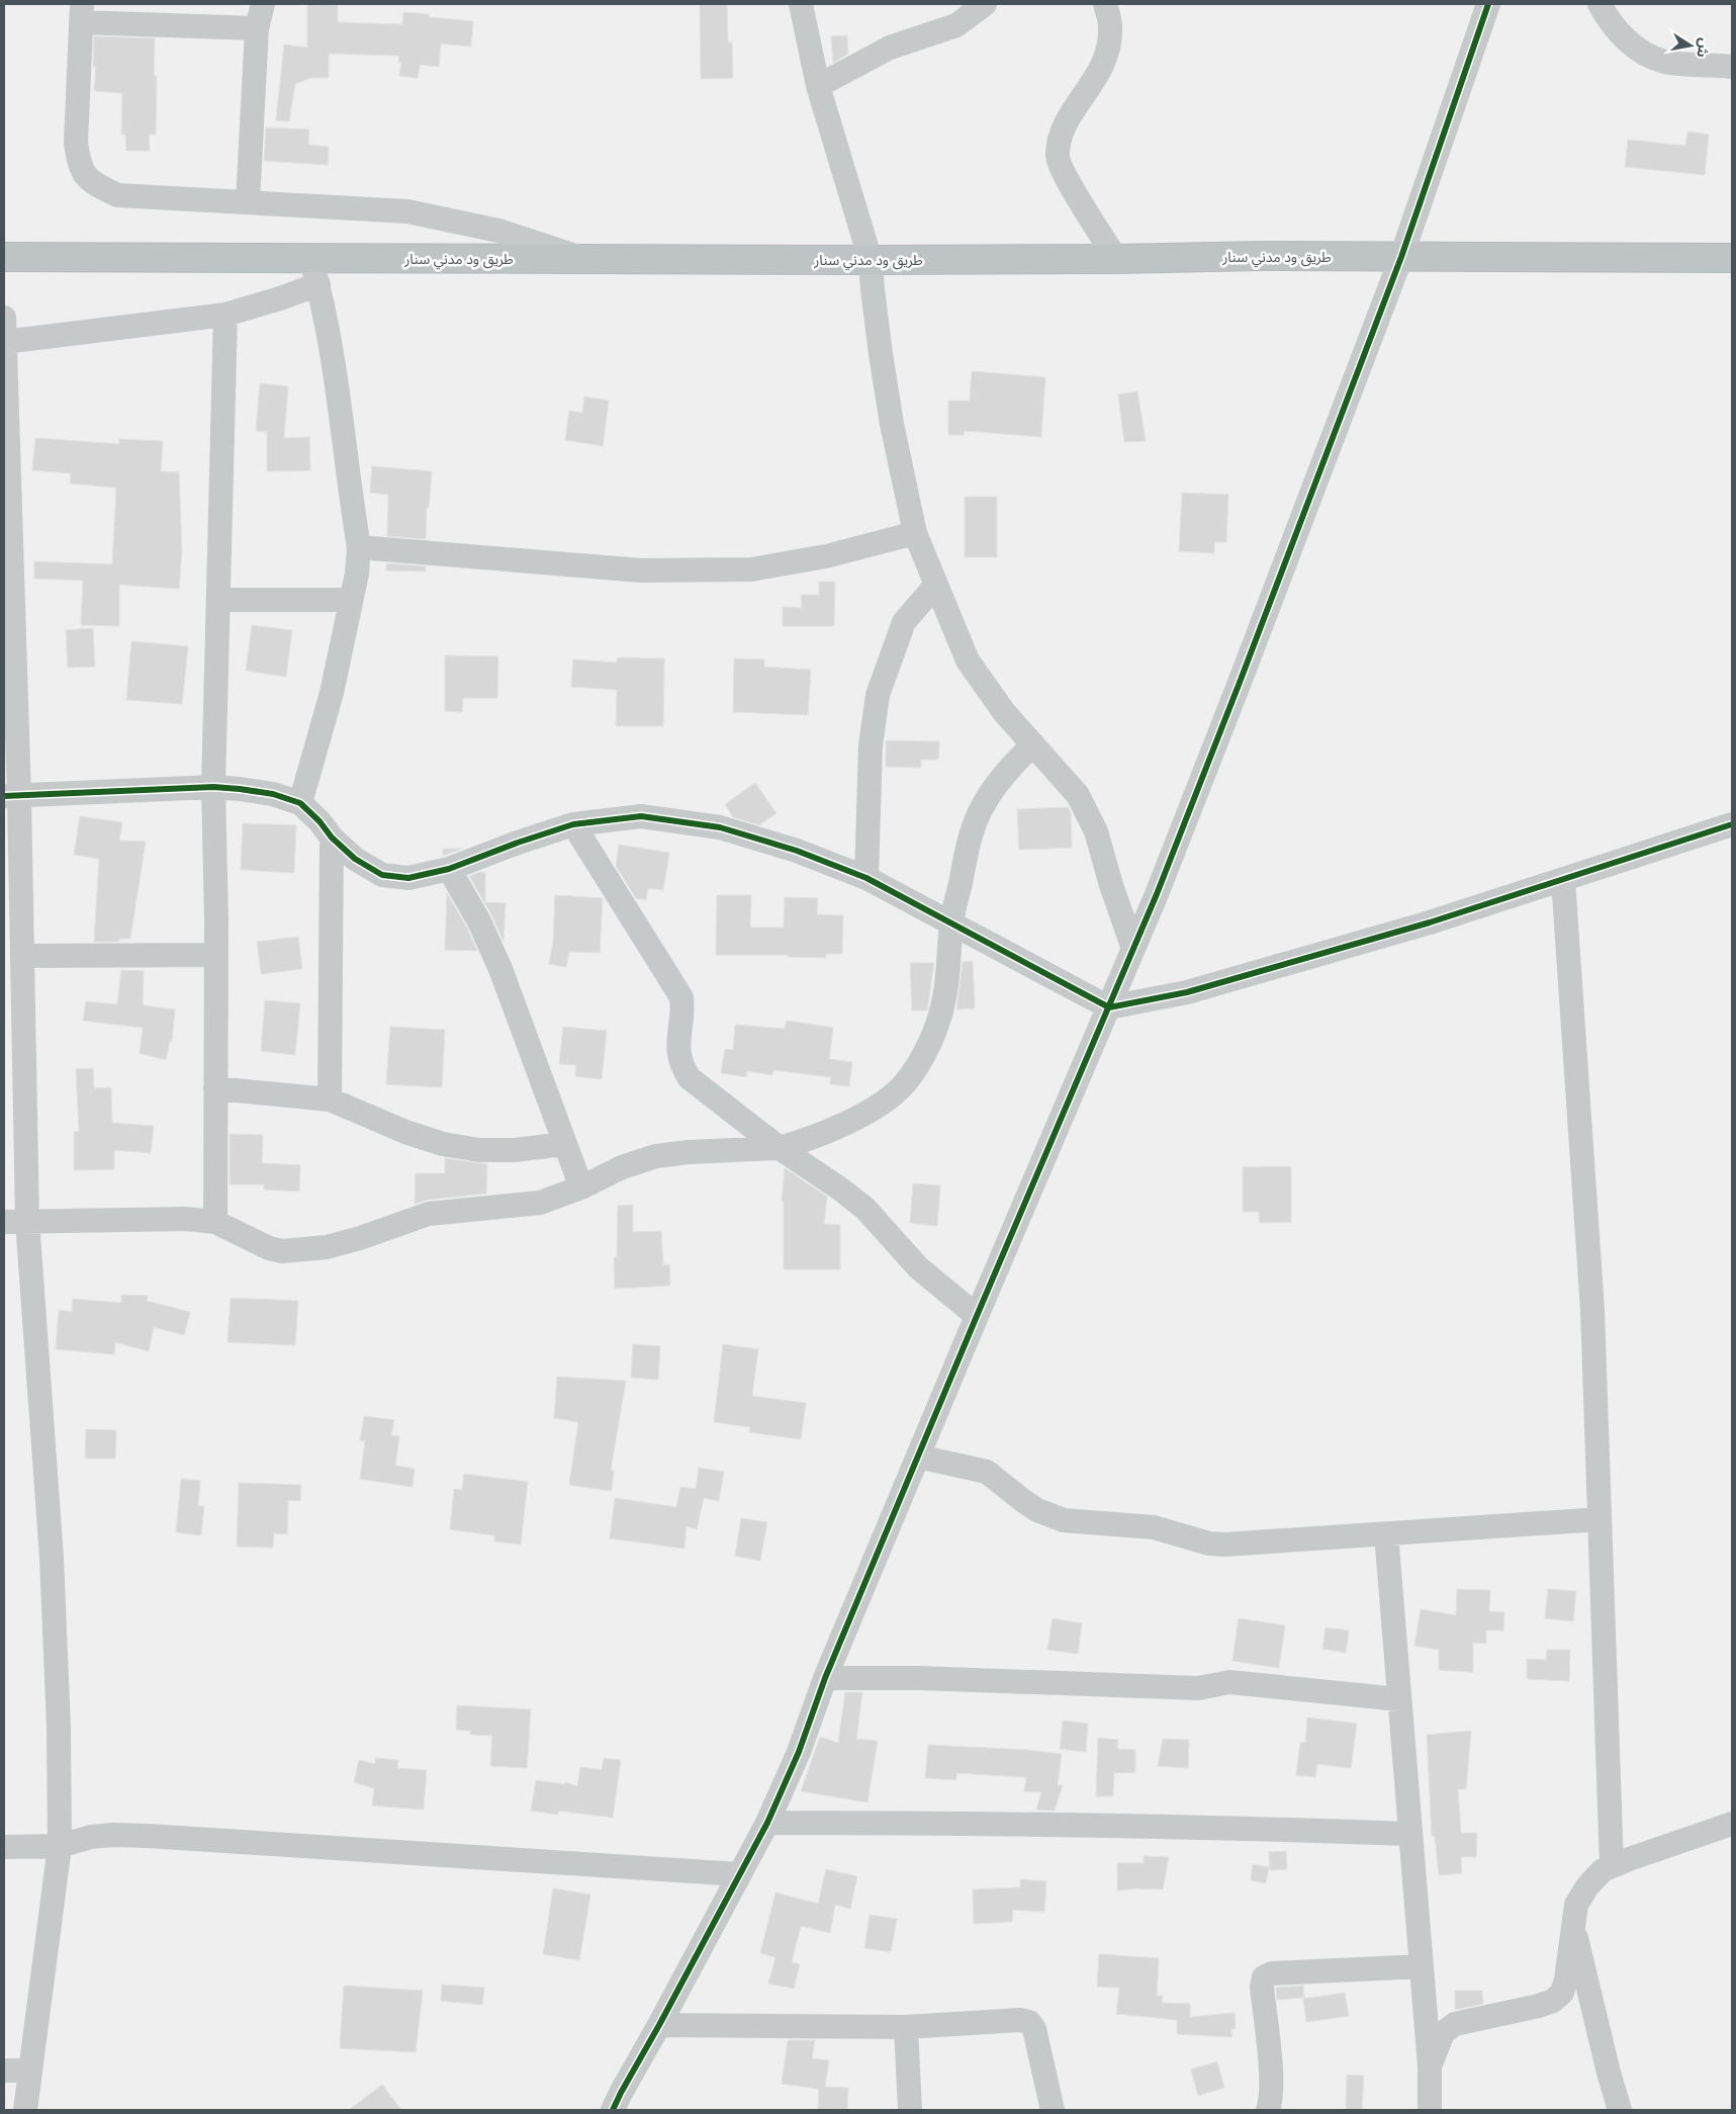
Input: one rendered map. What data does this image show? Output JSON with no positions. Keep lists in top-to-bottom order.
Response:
{
  "streets": {
    "highway": ["طريق ود مدني سنار"]
  },
  "north": "right"
}
